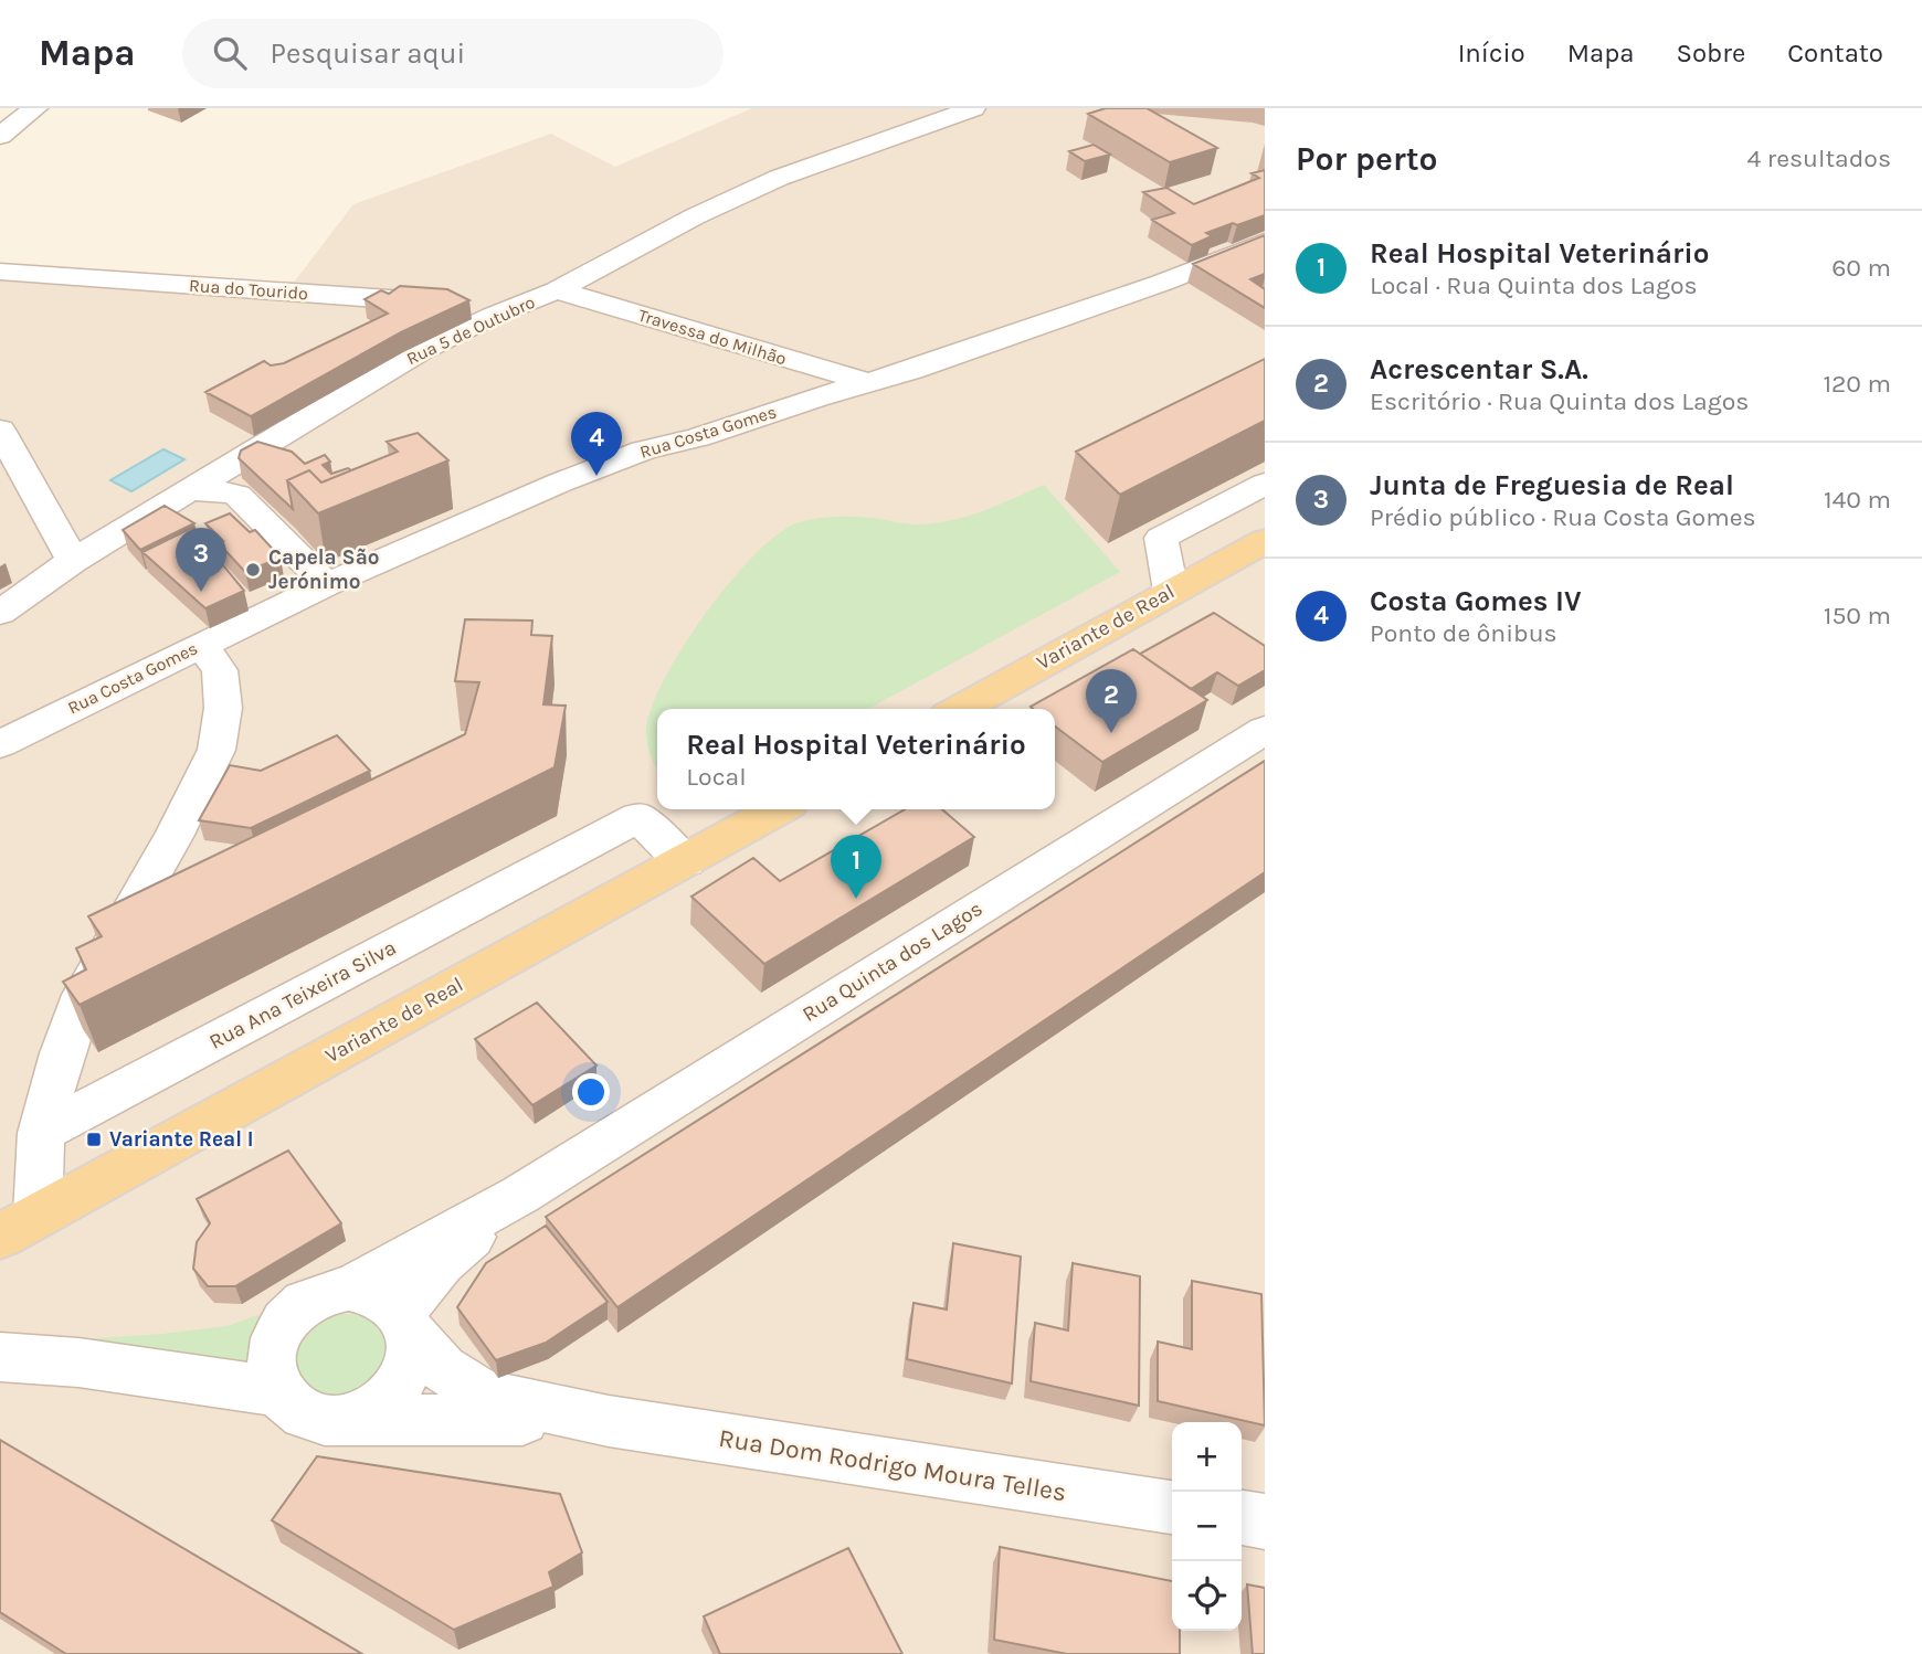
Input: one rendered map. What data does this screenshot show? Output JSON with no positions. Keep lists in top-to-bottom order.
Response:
{
  "streets": {
    "main road": ["Variante de Real"],
    "street": [
      "Rua do Tourido",
      "Rua 5 de Outubro",
      "Travessa do Milhão",
      "Rua Costa Gomes",
      "Rua Quinta dos Lagos",
      "Rua Ana Teixeira Silva",
      "Rua Dom Rodrigo Moura Telles"
    ]
  },
  "crossings": [
    ["Rua do Tourido", "Rua 5 de Outubro"],
    ["Rua 5 de Outubro", "Travessa do Milhão"],
    ["Travessa do Milhão", "Rua Costa Gomes"],
    ["Variante de Real", "Rua Ana Teixeira Silva"]
  ],
  "places": {
    "other": ["Capela São Jerónimo"],
    "transit": ["Variante Real I"]
  },
  "page": {
    "header": "Mapa",
    "search": "Pesquisar aqui",
    "nav": [
      "Início",
      "Mapa",
      "Sobre",
      "Contato"
    ],
    "heading": ["Por perto", "4 resultados"],
    "list": [
      {
        "mark": "1",
        "name": "Real Hospital Veterinário",
        "note": "Local · Rua Quinta dos Lagos",
        "value": "60 m"
      },
      {
        "mark": "2",
        "name": "Acrescentar S.A.",
        "note": "Escritório · Rua Quinta dos Lagos",
        "value": "120 m"
      },
      {
        "mark": "3",
        "name": "Junta de Freguesia de Real",
        "note": "Prédio público · Rua Costa Gomes",
        "value": "140 m"
      },
      {
        "mark": "4",
        "name": "Costa Gomes IV",
        "note": "Ponto de ônibus",
        "value": "150 m"
      }
    ],
    "pins": [
      "4",
      "3",
      "2",
      "1"
    ],
    "popup": ["Real Hospital Veterinário", "Local"],
    "map_buttons": ["+", "−"]
  }
}
